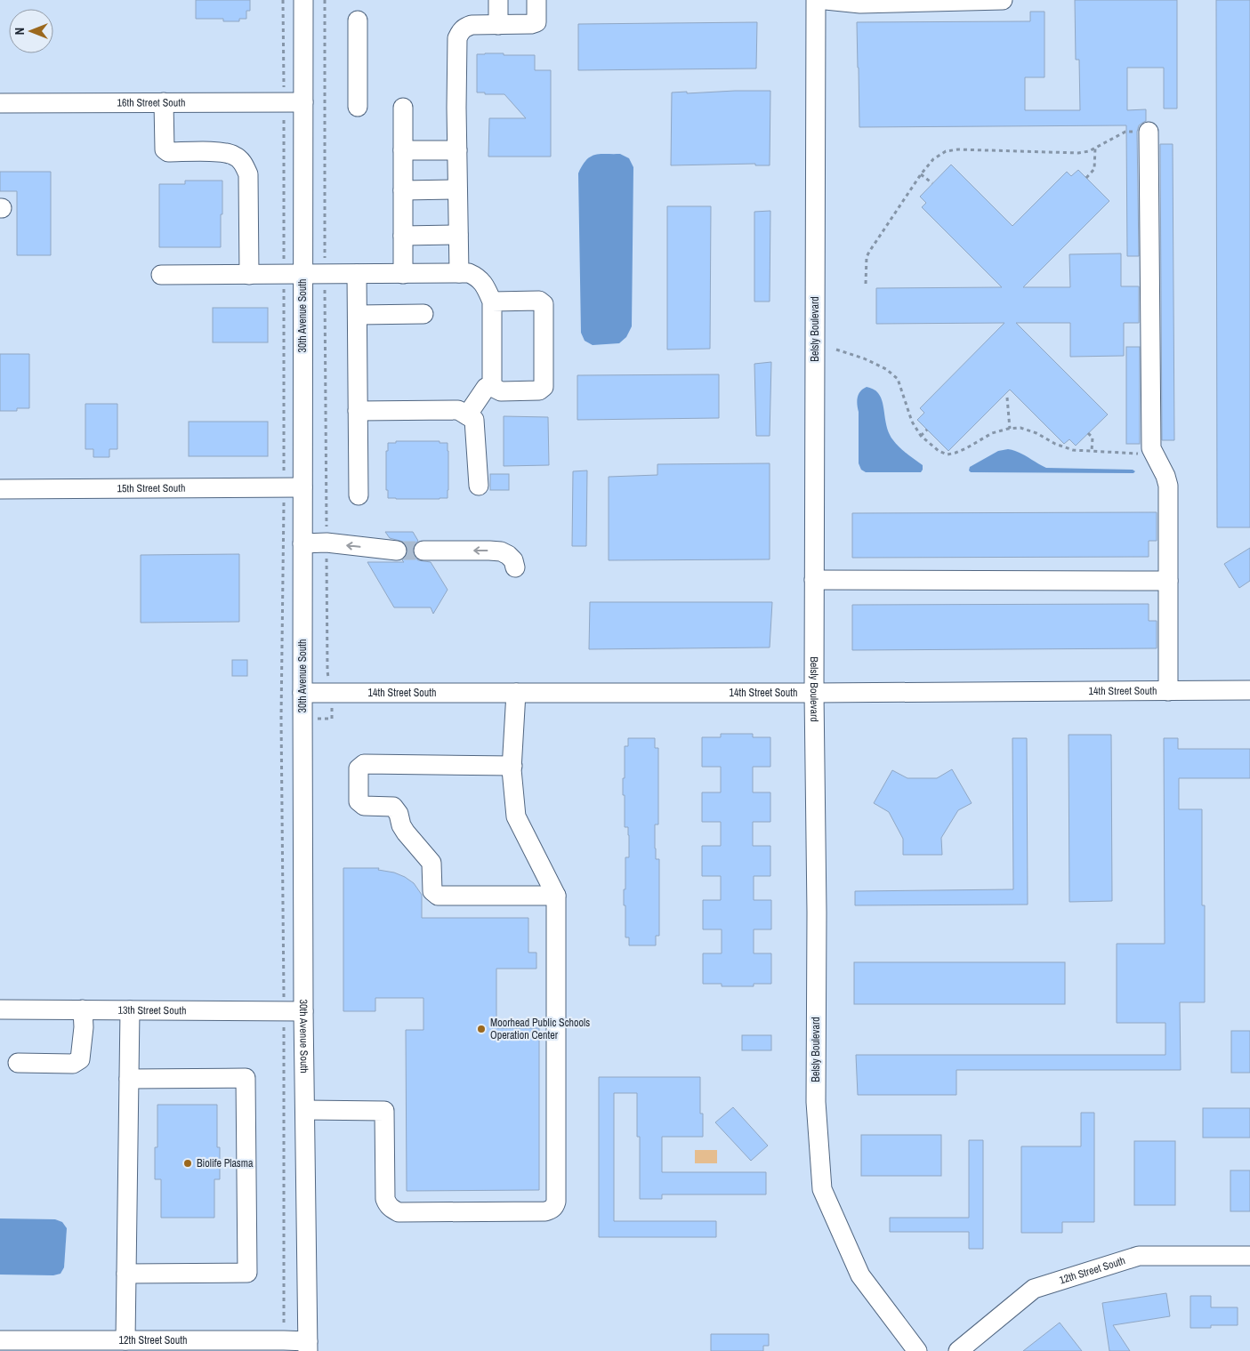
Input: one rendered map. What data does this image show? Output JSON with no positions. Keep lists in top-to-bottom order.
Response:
{
  "streets": {
    "street": [
      "16th Street South",
      "30th Avenue South",
      "Belsly Boulevard",
      "15th Street South",
      "14th Street South",
      "13th Street South",
      "12th Street South"
    ]
  },
  "crossings": [
    ["16th Street South", "30th Avenue South"],
    ["30th Avenue South", "15th Street South"],
    ["30th Avenue South", "14th Street South"],
    ["30th Avenue South", "13th Street South"],
    ["30th Avenue South", "12th Street South"],
    ["Belsly Boulevard", "14th Street South"]
  ],
  "places": ["Moorhead Public Schools Operation Center", "Biolife Plasma"],
  "north": "left"
}
